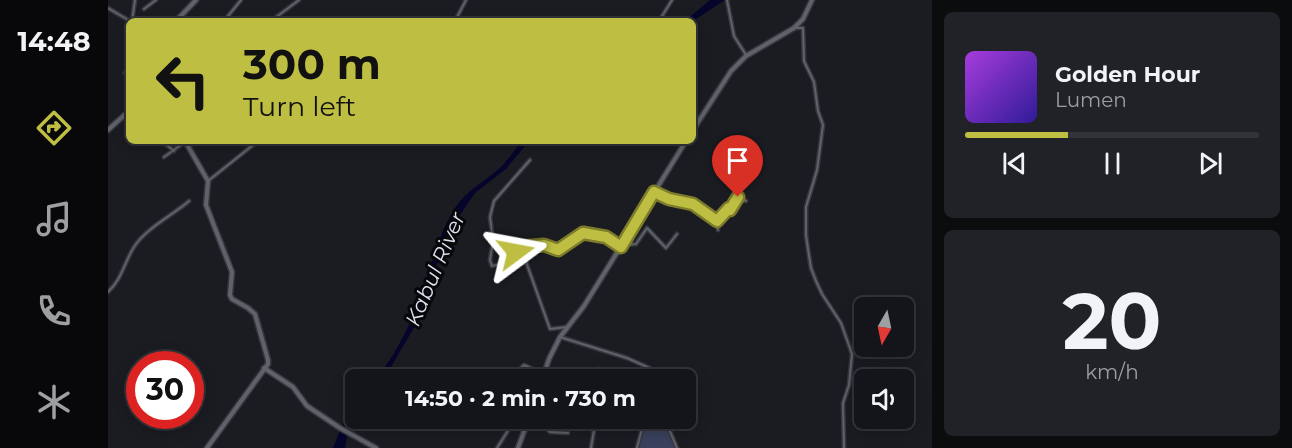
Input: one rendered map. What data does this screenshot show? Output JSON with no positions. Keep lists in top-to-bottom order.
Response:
{
  "water": ["Kabul River"],
  "north": "bottom",
  "page": {
    "tabs": "14:48",
    "turn": ["300 m", "Turn left"],
    "song": ["Golden Hour", "Lumen"],
    "tile": ["20", "km/h"],
    "limit": "30",
    "trip": "14:50 · 2 min · 730 m"
  }
}
